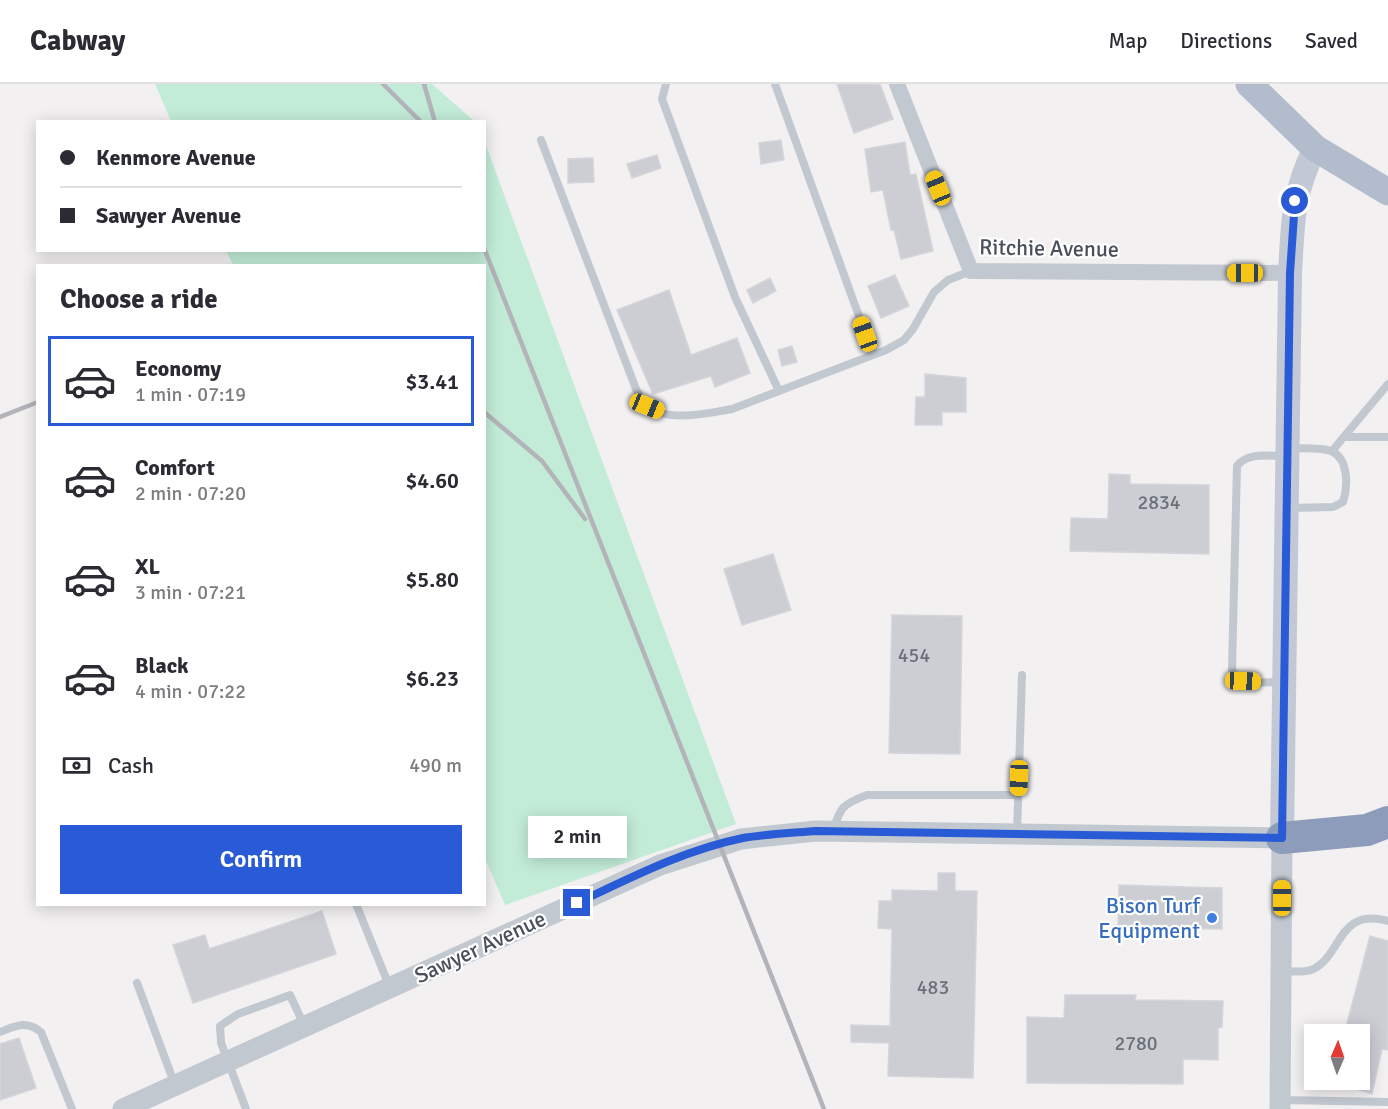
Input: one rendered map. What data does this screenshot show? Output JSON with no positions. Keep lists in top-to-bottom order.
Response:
{
  "streets": {
    "street": ["Ritchie Avenue", "Sawyer Avenue"]
  },
  "places": ["Bison Turf Equipment"],
  "house_numbers": [
    "2834",
    "454",
    "483",
    "2780"
  ],
  "north": "top",
  "page": {
    "header": "Cabway",
    "nav": ["Map", "Directions", "Saved"],
    "banner": ["Kenmore Avenue", "Sawyer Avenue"],
    "heading": "Choose a ride",
    "list": [
      {
        "name": "Economy",
        "note": "1 min · 07:19",
        "value": "$3.41"
      },
      {
        "name": "Comfort",
        "note": "2 min · 07:20",
        "value": "$4.60"
      },
      {
        "name": "XL",
        "note": "3 min · 07:21",
        "value": "$5.80"
      },
      {
        "name": "Black",
        "note": "4 min · 07:22",
        "value": "$6.23"
      }
    ],
    "pay": ["Cash", "490 m"],
    "buttons": "Confirm",
    "bubble": "2 min"
  }
}
